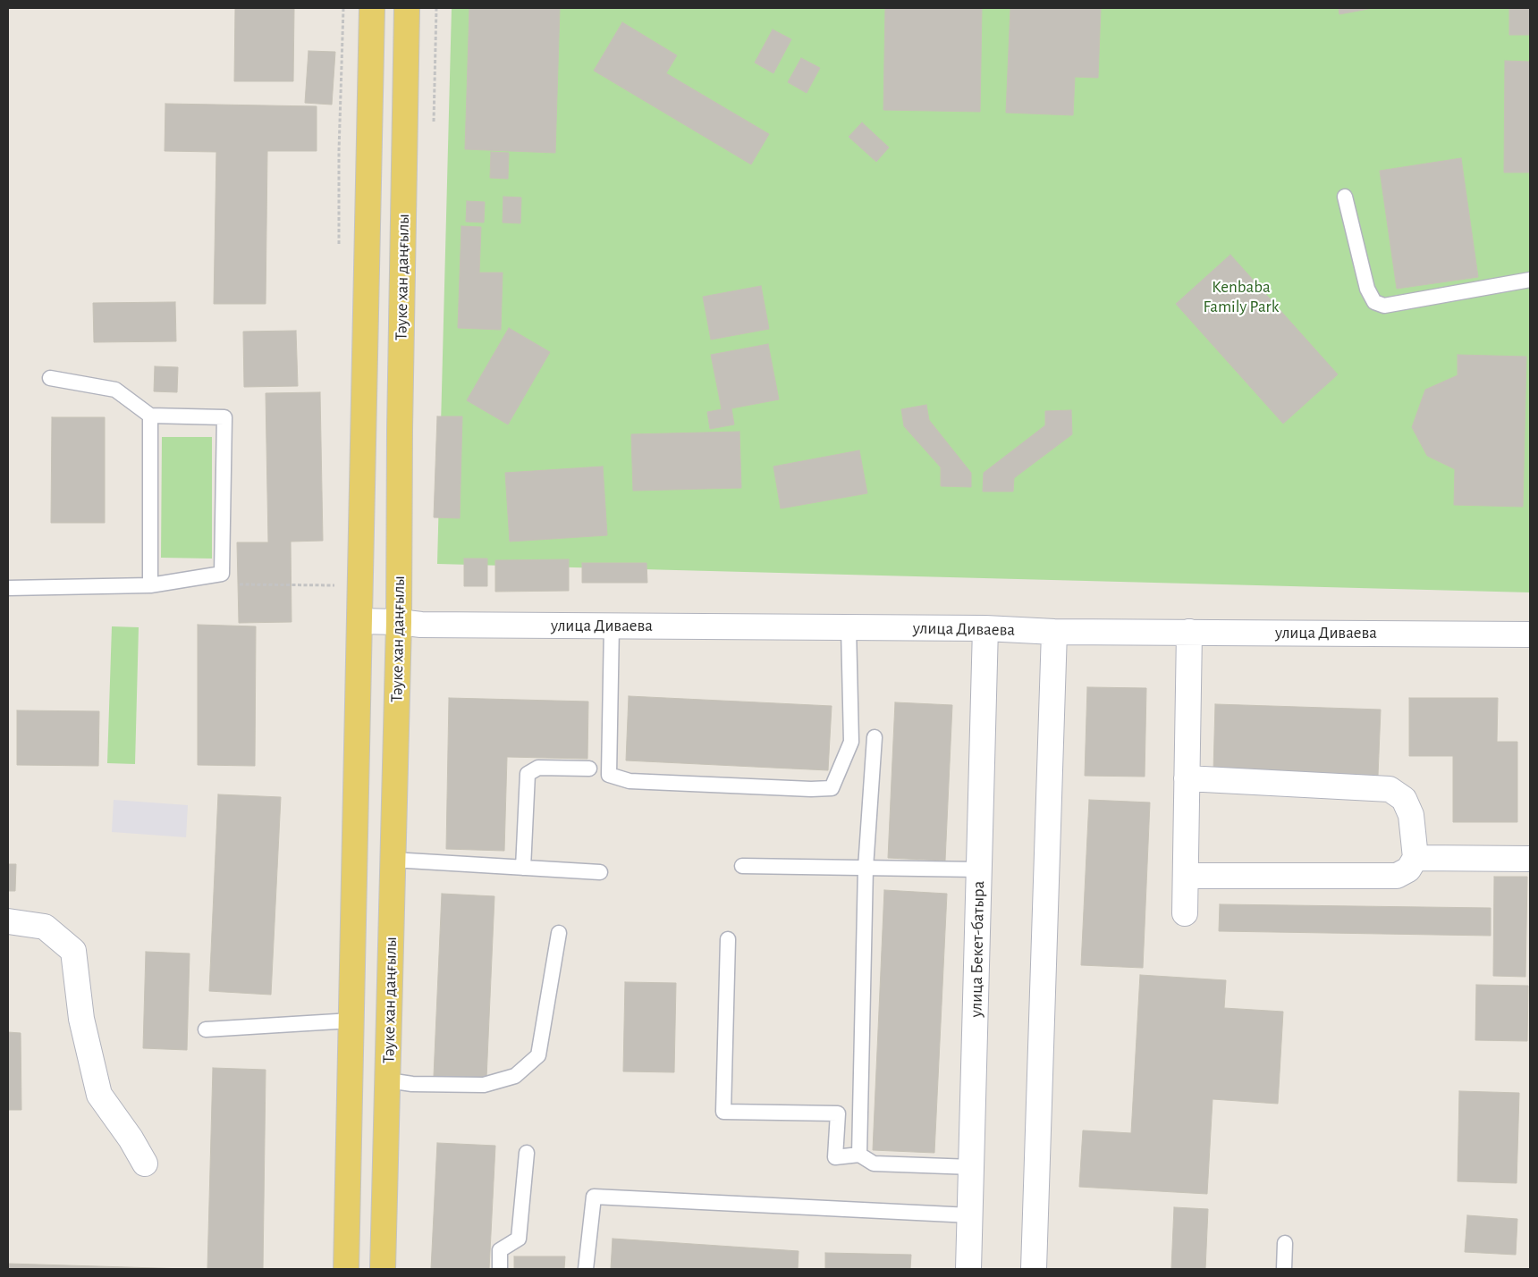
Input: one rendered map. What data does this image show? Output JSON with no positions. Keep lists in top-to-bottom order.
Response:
{
  "streets": {
    "main road": ["Тәуке хан даңғылы"],
    "street": ["улица Диваева", "улица Бекет-батыра"]
  },
  "crossings": [
    ["Тәуке хан даңғылы", "улица Диваева"],
    ["улица Диваева", "улица Бекет-батыра"]
  ],
  "parks": ["Kenbaba Family Park"]
}
